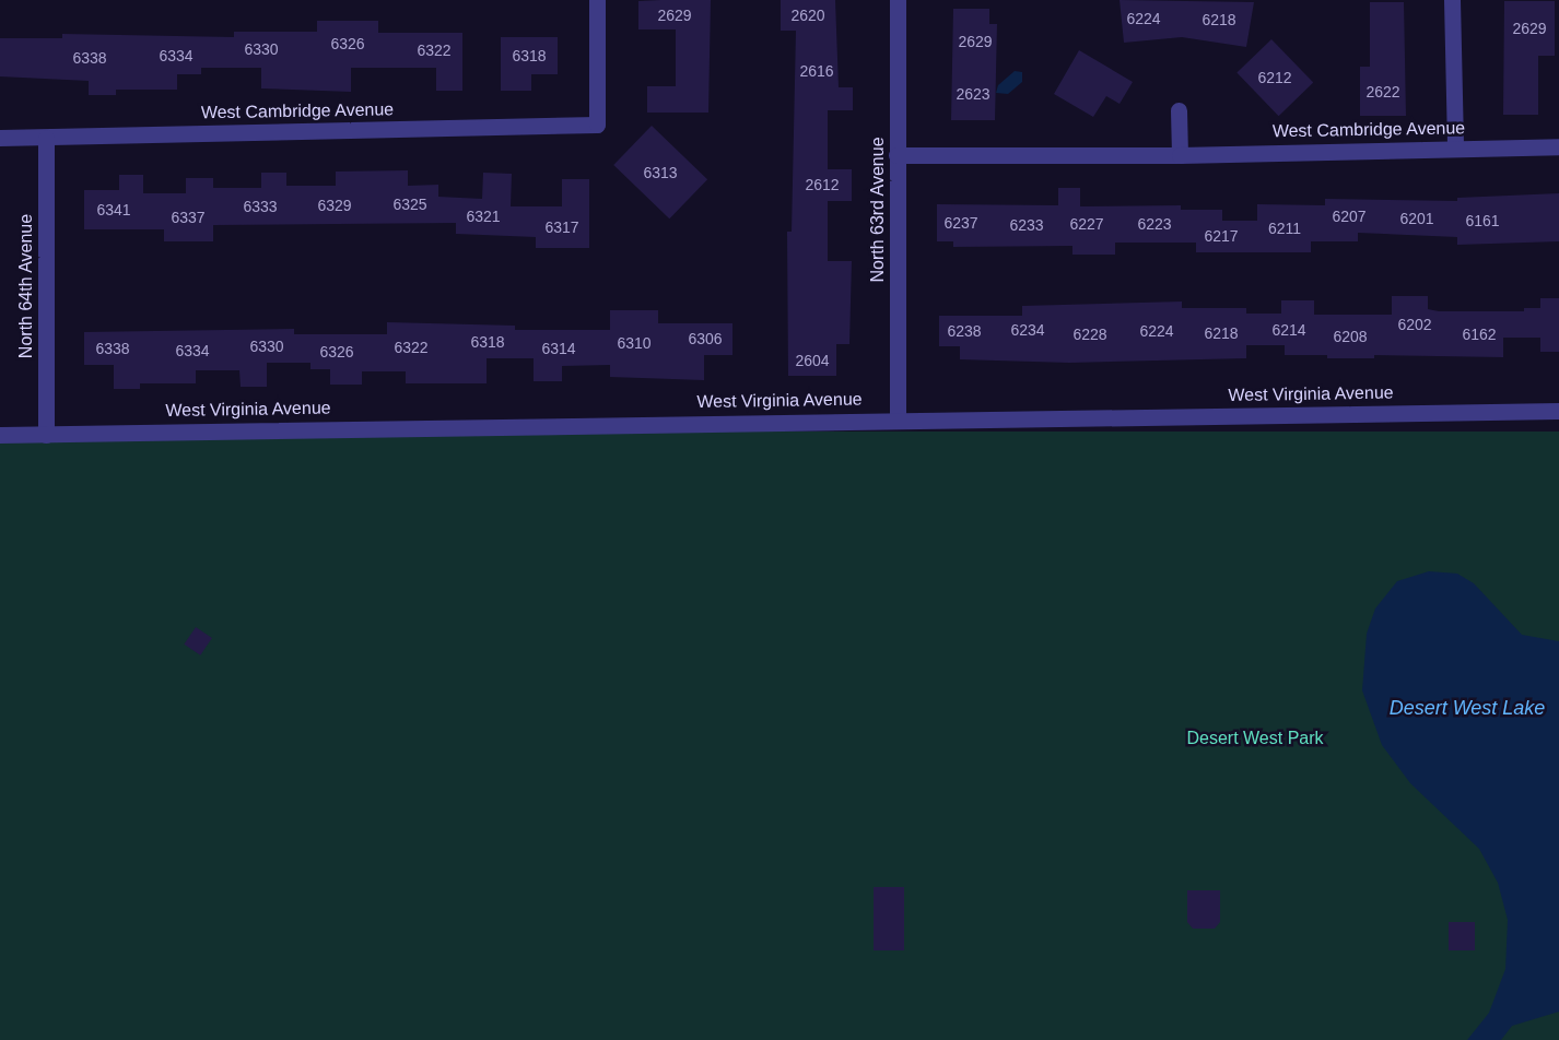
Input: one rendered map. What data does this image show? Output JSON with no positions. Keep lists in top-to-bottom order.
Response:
{
  "streets": {
    "street": [
      "West Cambridge Avenue",
      "North 63rd Avenue",
      "North 64th Avenue",
      "West Virginia Avenue"
    ]
  },
  "crossings": [
    ["West Cambridge Avenue", "North 63rd Avenue"],
    ["West Cambridge Avenue", "North 64th Avenue"],
    ["North 63rd Avenue", "West Virginia Avenue"],
    ["North 64th Avenue", "West Virginia Avenue"]
  ],
  "water": ["Desert West Lake"],
  "parks": ["Desert West Park"],
  "house_numbers": [
    "2629",
    "2620",
    "6224",
    "6218",
    "2629",
    "2629",
    "6326",
    "6330",
    "6322",
    "6334",
    "6318",
    "6338",
    "2616",
    "6212",
    "2622",
    "2623",
    "6313",
    "2612",
    "6325",
    "6329",
    "6333",
    "6341",
    "6321",
    "6207",
    "6337",
    "6201",
    "6161",
    "6237",
    "6227",
    "6223",
    "6233",
    "6317",
    "6211",
    "6217",
    "6202",
    "6234",
    "6214",
    "6238",
    "6224",
    "6218",
    "6228",
    "6162",
    "6208",
    "6306",
    "6318",
    "6310",
    "6330",
    "6322",
    "6338",
    "6314",
    "6334",
    "6326",
    "2604"
  ]
}
